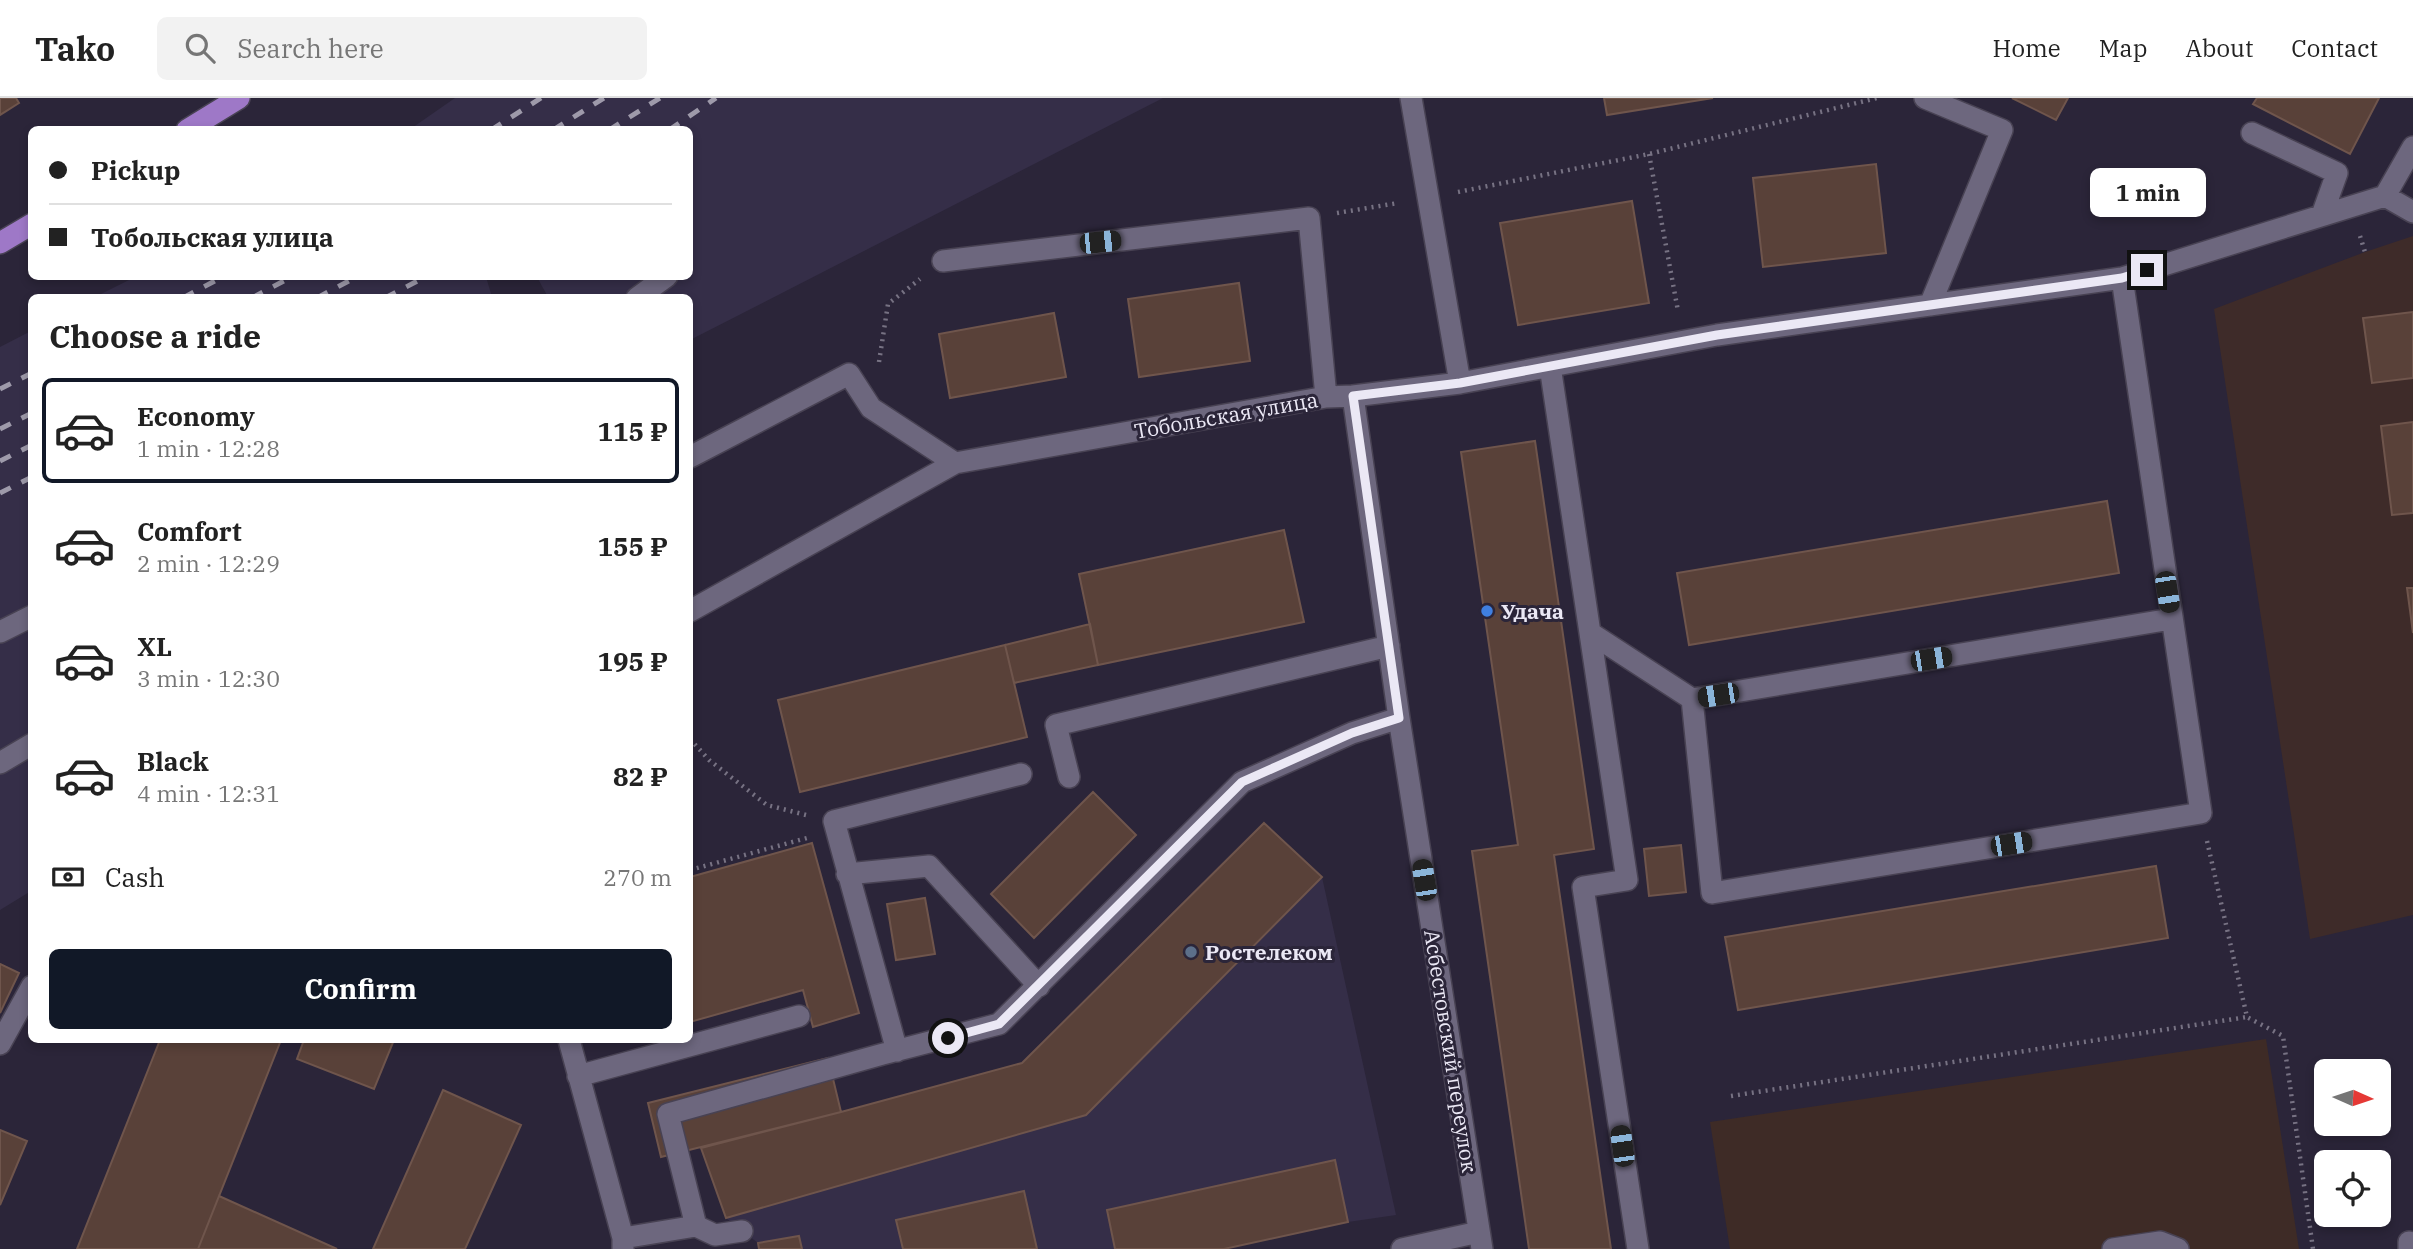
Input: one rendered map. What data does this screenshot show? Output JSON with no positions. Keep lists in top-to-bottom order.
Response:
{
  "streets": {
    "street": ["Тобольская улица", "Асбестовский переулок"]
  },
  "crossings": [
    ["Тобольская улица", "Асбестовский переулок"]
  ],
  "places": ["Удача", "Ростелеком"],
  "north": "right",
  "page": {
    "header": "Tako",
    "search": "Search here",
    "nav": [
      "Home",
      "Map",
      "About",
      "Contact"
    ],
    "banner": ["Pickup", "Тобольская улица"],
    "bubble": "1 min",
    "heading": "Choose a ride",
    "list": [
      {
        "name": "Economy",
        "note": "1 min · 12:28",
        "value": "115 ₽"
      },
      {
        "name": "Comfort",
        "note": "2 min · 12:29",
        "value": "155 ₽"
      },
      {
        "name": "XL",
        "note": "3 min · 12:30",
        "value": "195 ₽"
      },
      {
        "name": "Black",
        "note": "4 min · 12:31",
        "value": "82 ₽"
      }
    ],
    "pay": ["Cash", "270 m"],
    "buttons": "Confirm"
  }
}
